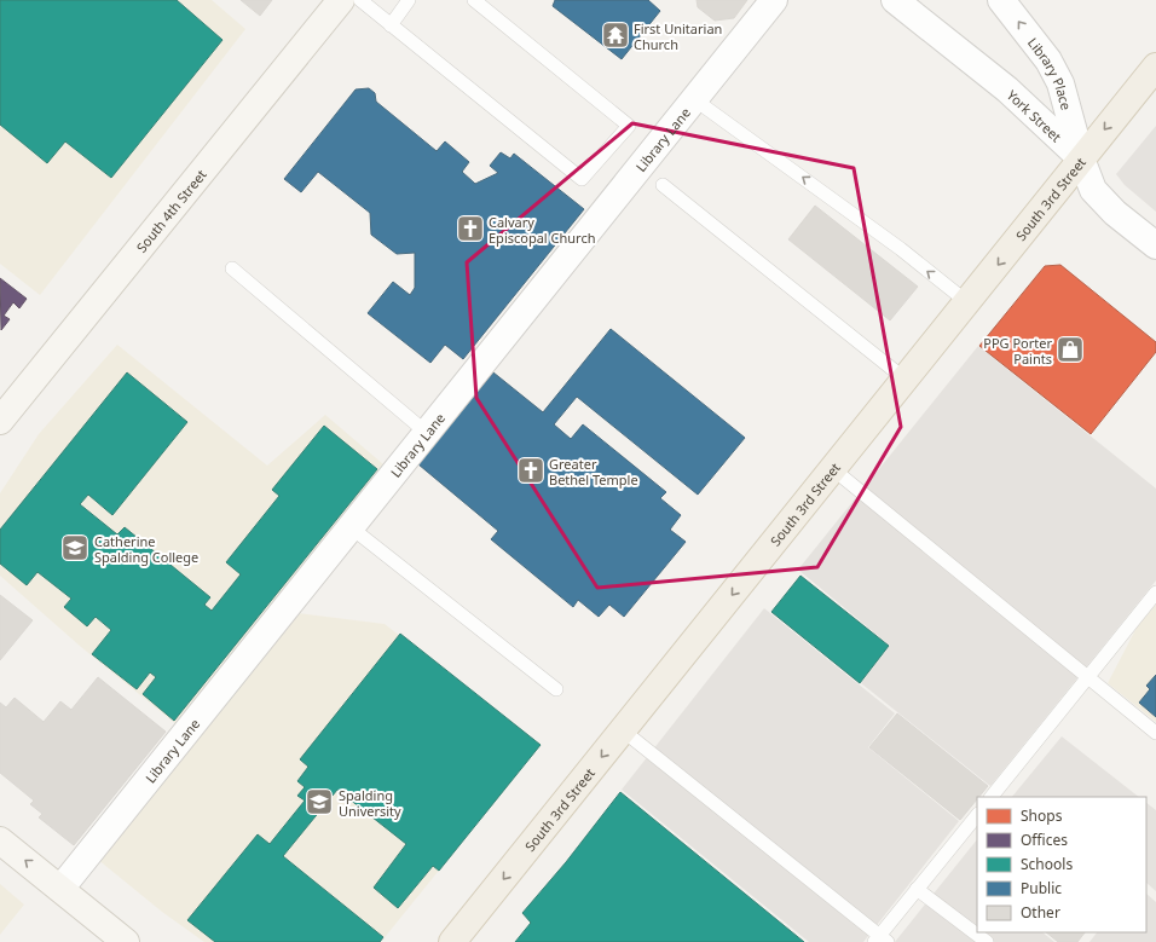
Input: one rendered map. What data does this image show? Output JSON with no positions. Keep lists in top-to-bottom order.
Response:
{
  "streets": {
    "main road": ["South 3rd Street", "South 4th Street"],
    "street": ["Library Place", "York Street", "Library Lane"]
  },
  "crossings": [
    ["Library Place", "York Street"],
    ["Library Place", "South 3rd Street"],
    ["York Street", "South 3rd Street"]
  ],
  "one_way": ["Library Place", "South 3rd Street"],
  "places": {
    "temple": ["First Unitarian Church"],
    "church": ["Calvary Episcopal Church", "Greater Bethel Temple"],
    "shop": ["PPG Porter Paints"],
    "school or university": ["Catherine Spalding College", "Spalding University"]
  },
  "legend": [
    "Shops",
    "Offices",
    "Schools",
    "Public",
    "Other"
  ]
}
